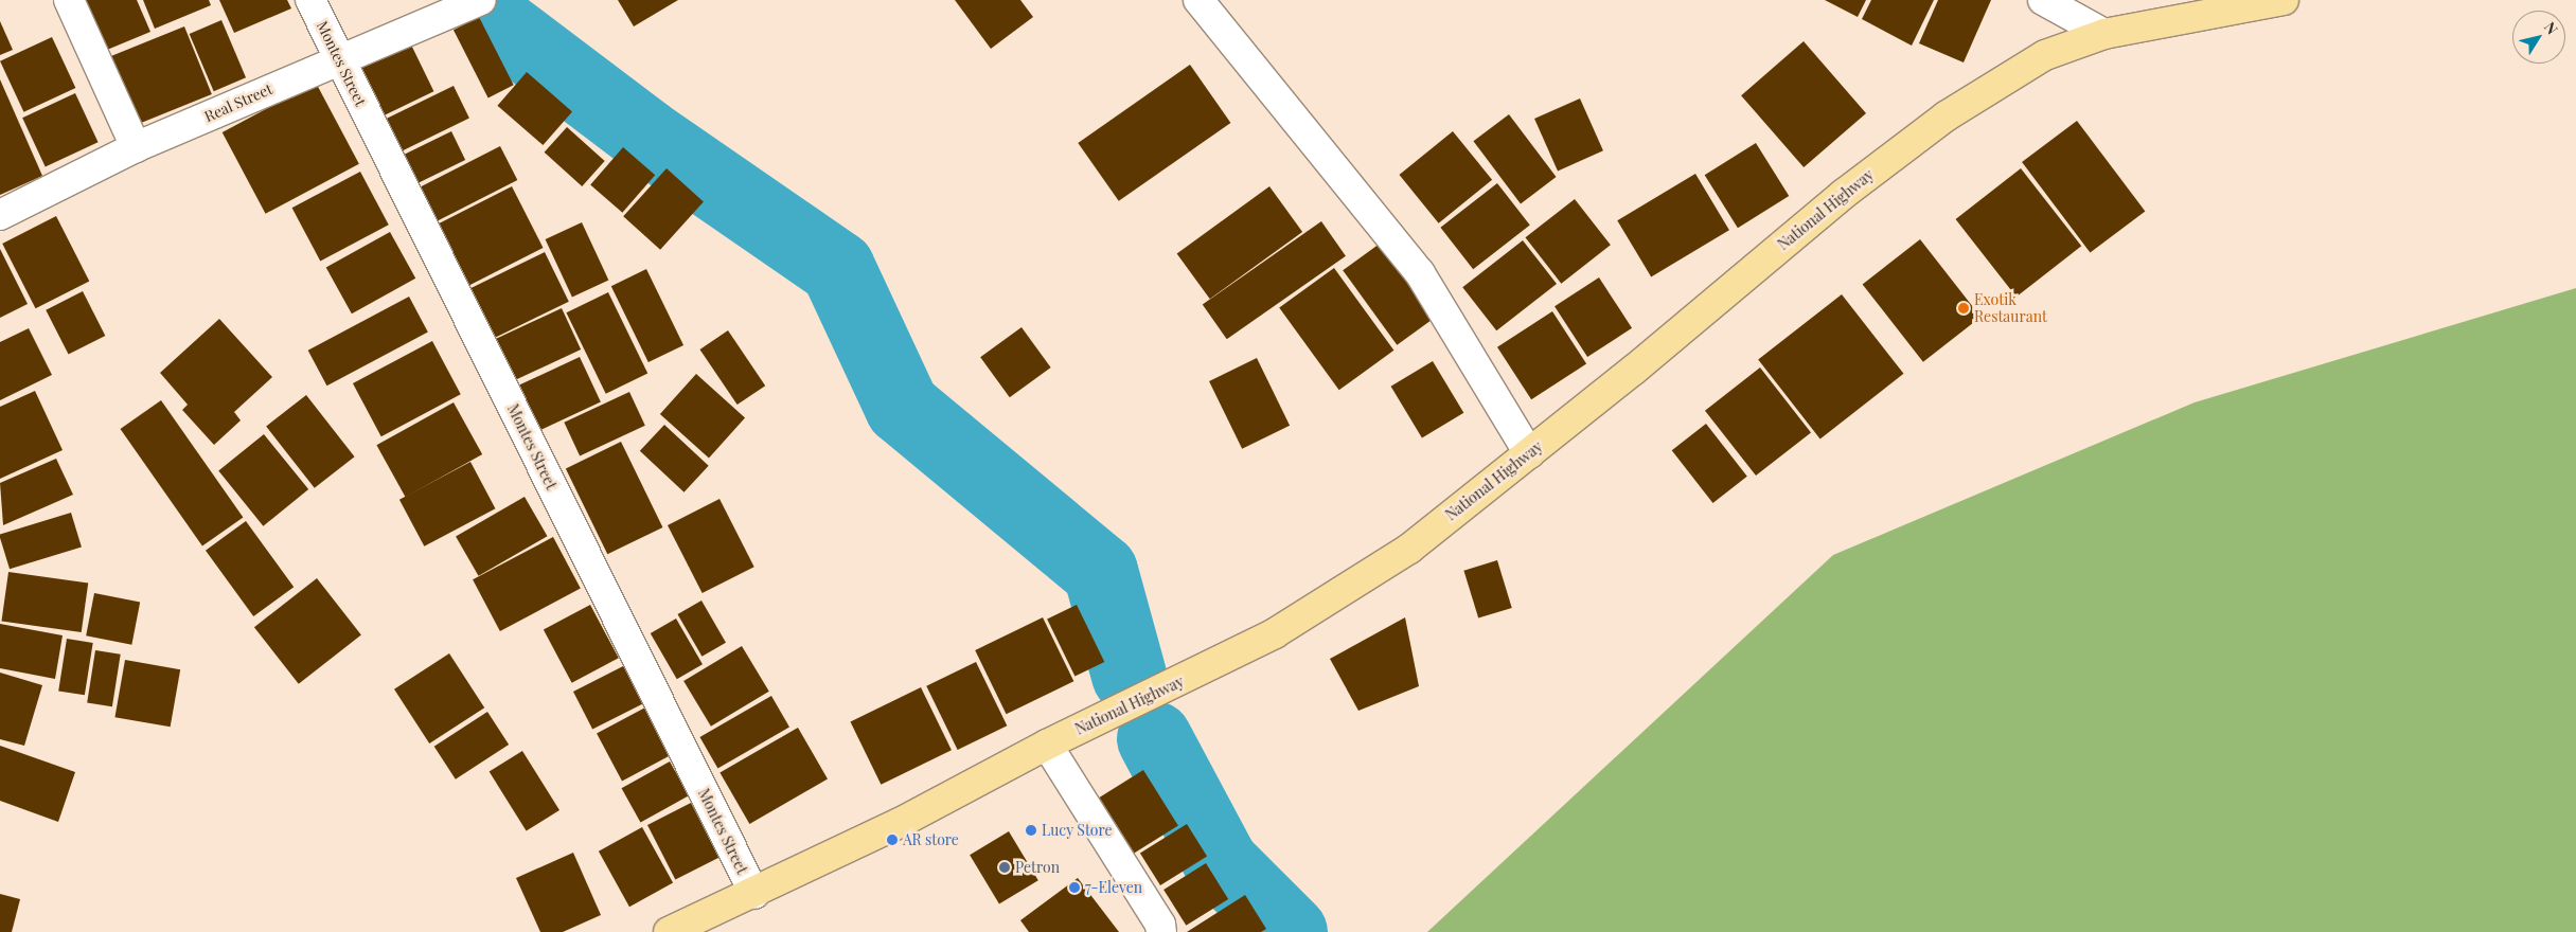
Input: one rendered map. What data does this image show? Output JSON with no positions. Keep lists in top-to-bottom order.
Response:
{
  "streets": {
    "main road": ["National Highway"],
    "street": ["Montes Street", "Real Street"]
  },
  "crossings": [
    ["Montes Street", "Real Street"],
    ["Montes Street", "National Highway"]
  ],
  "places": [
    "Exotik Restaurant",
    "Lucy Store",
    "AR store",
    "Petron",
    "7-Eleven"
  ],
  "north": "top right"
}
